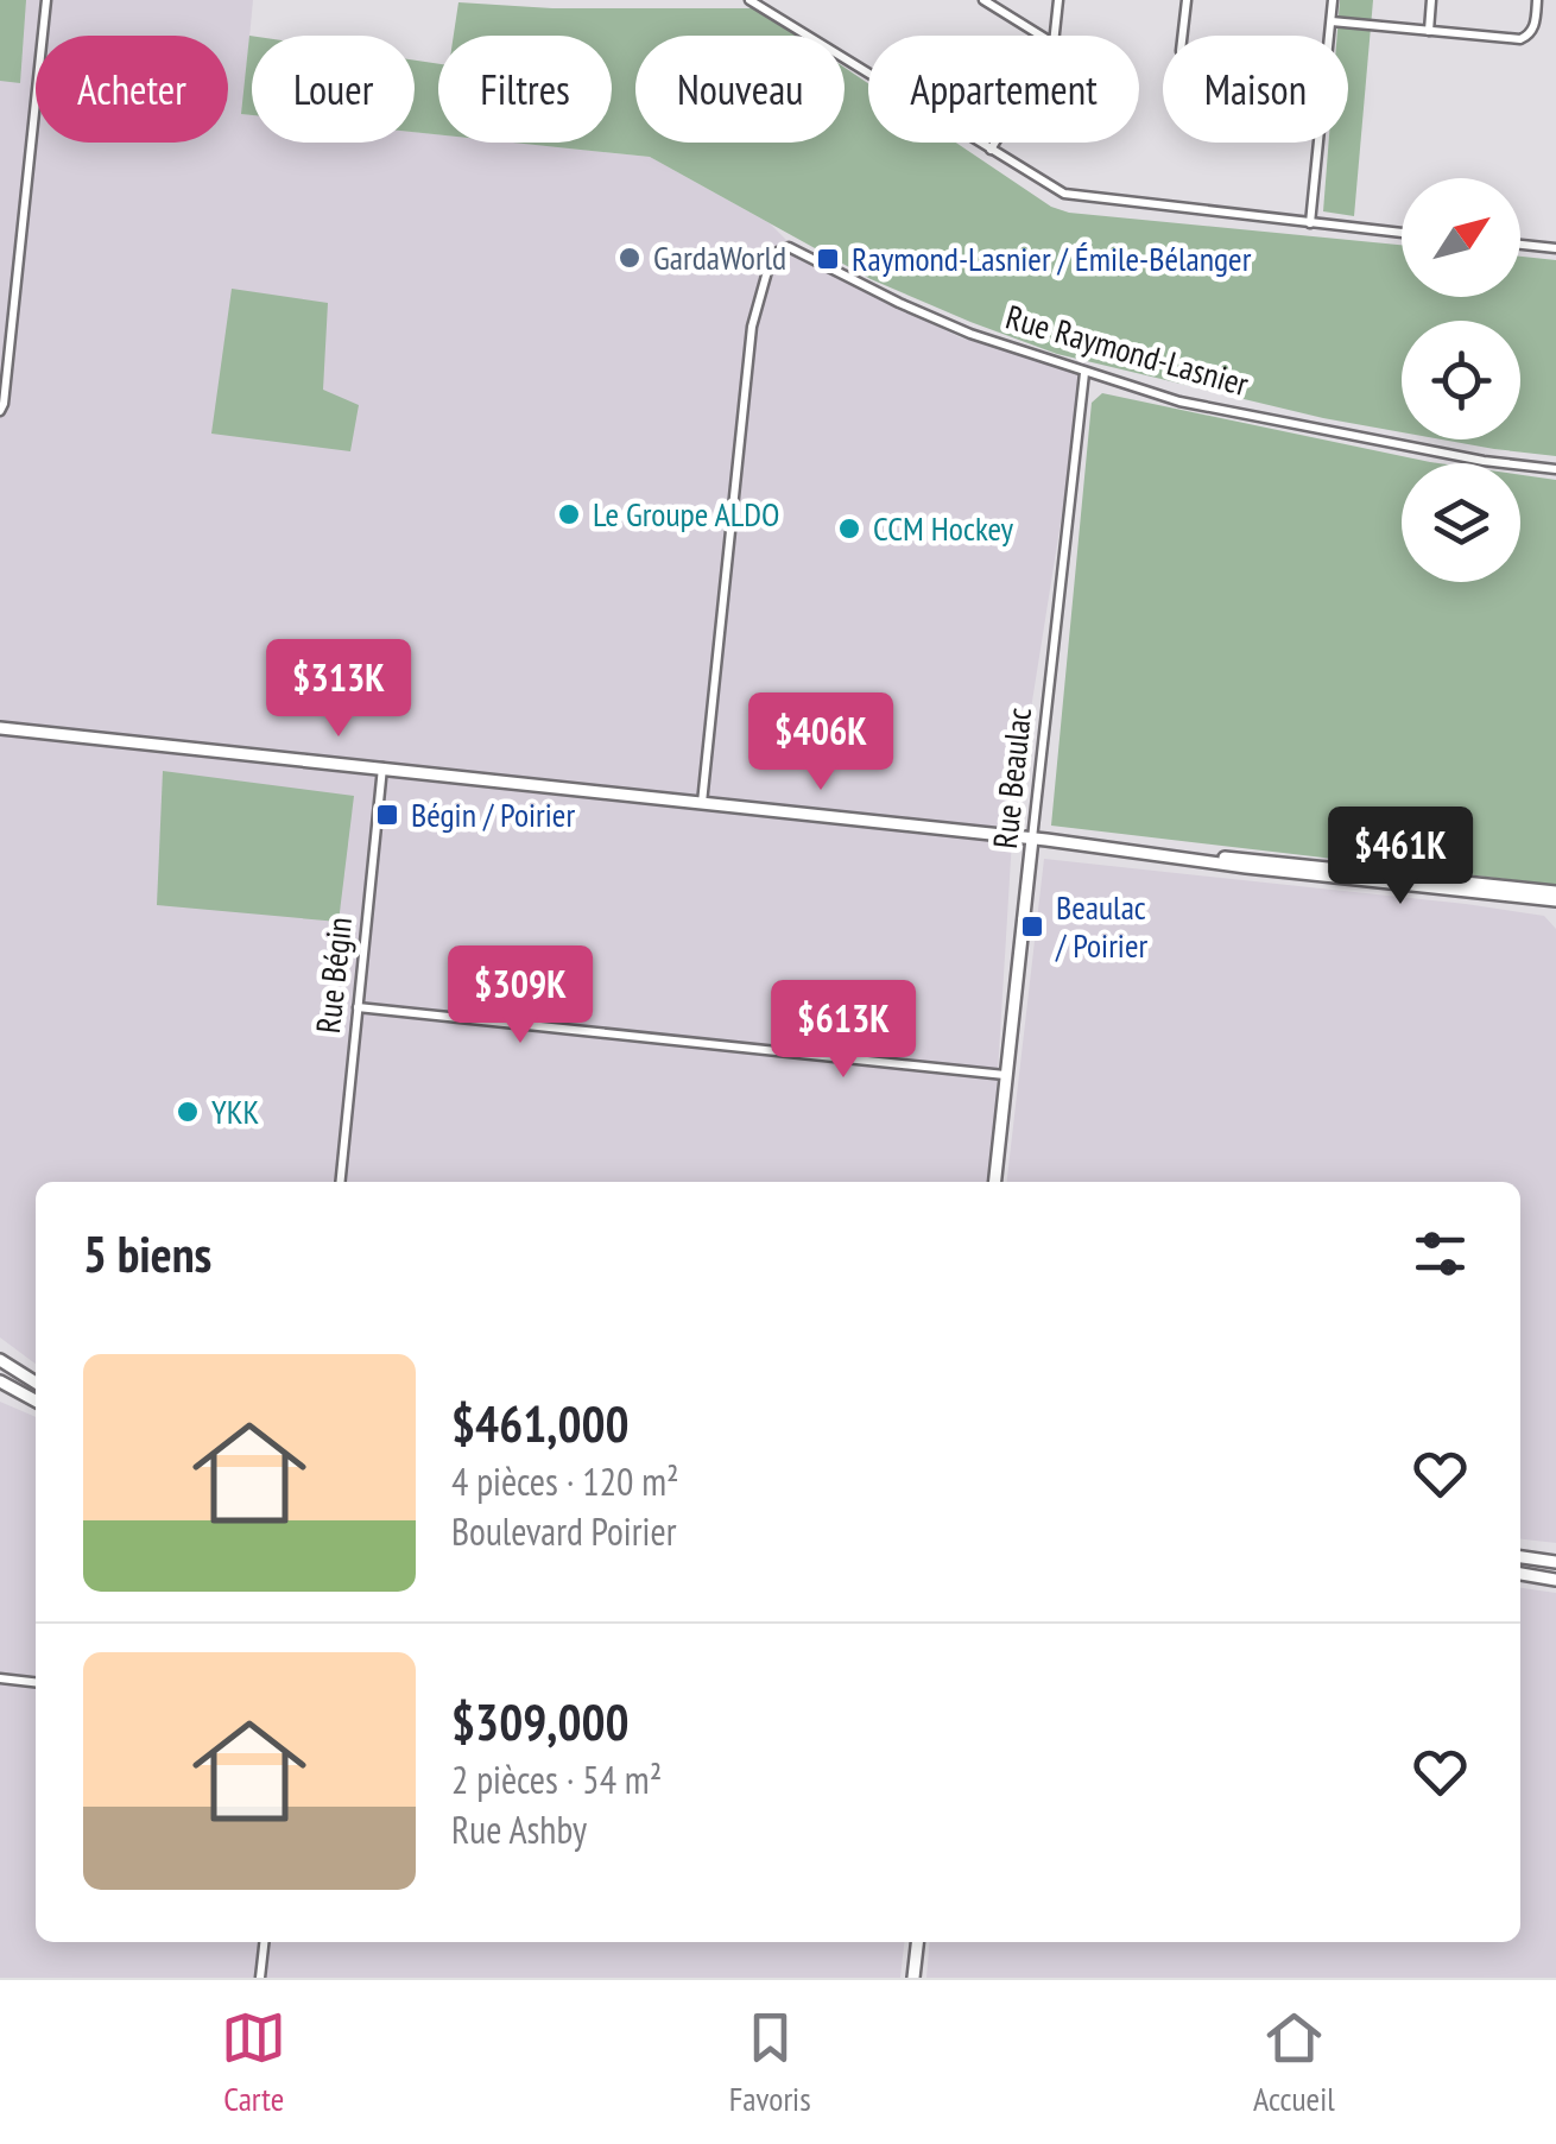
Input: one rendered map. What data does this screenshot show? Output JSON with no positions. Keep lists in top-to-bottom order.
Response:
{
  "streets": {
    "street": ["Rue Raymond-Lasnier", "Rue Beaulac", "Rue Bégin"]
  },
  "crossings": [
    ["Rue Raymond-Lasnier", "Rue Beaulac"]
  ],
  "places": {
    "other": [
      "GardaWorld",
      "Le Groupe ALDO",
      "CCM Hockey",
      "YKK"
    ],
    "transit": ["Raymond-Lasnier / Émile-Bélanger", "Bégin / Poirier", "Beaulac / Poirier"]
  },
  "north": "top right",
  "page": {
    "chip": [
      "Acheter",
      "Louer",
      "Filtres",
      "Nouveau",
      "Appartement",
      "Maison"
    ],
    "price": [
      "$313K",
      "$406K",
      "$461K",
      "$309K",
      "$613K"
    ],
    "heading": "5 biens",
    "list": [
      {
        "name": "$461,000",
        "note": "4 pièces · 120 m² · Boulevard Poirier"
      },
      {
        "name": "$309,000",
        "note": "2 pièces · 54 m² · Rue Ashby"
      }
    ],
    "tabs": ["Carte", "Favoris", "Accueil"]
  }
}
